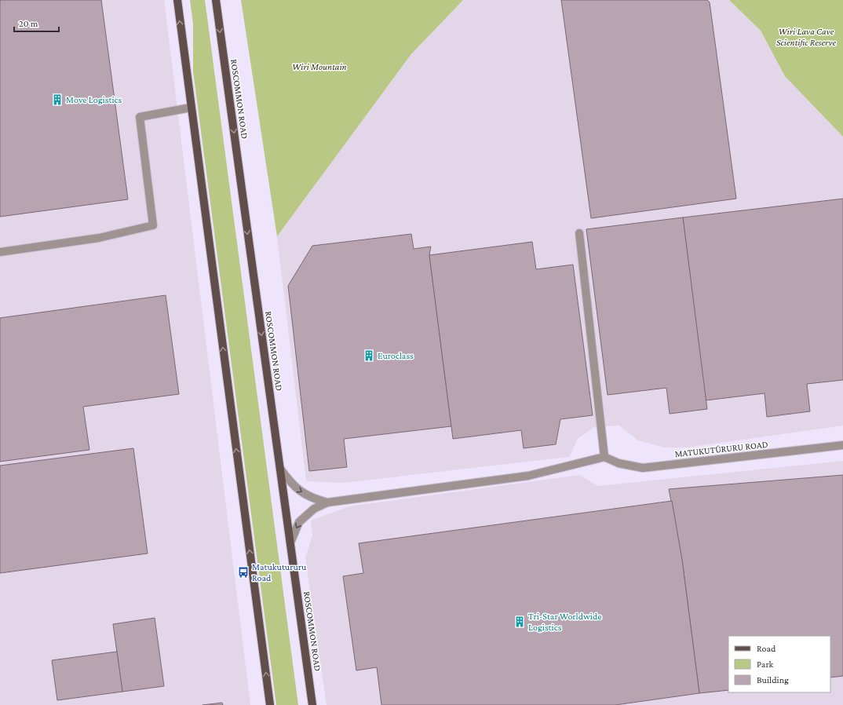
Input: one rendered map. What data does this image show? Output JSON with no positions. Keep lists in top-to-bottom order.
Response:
{
  "streets": {
    "main road": ["ROSCOMMON ROAD"],
    "street": ["MATUKUTŪRURU ROAD"]
  },
  "parks": ["Wiri Lava Cave Scientific Reserve", "Wiri Mountain"],
  "places": {
    "building": ["Move Logistics", "Euroclass", "Tri-Star Worldwide Logistics"],
    "bus stop": ["Matukutururu Road"]
  },
  "legend": ["Road", "Park", "Building"],
  "scale_bar": "20 m"
}
